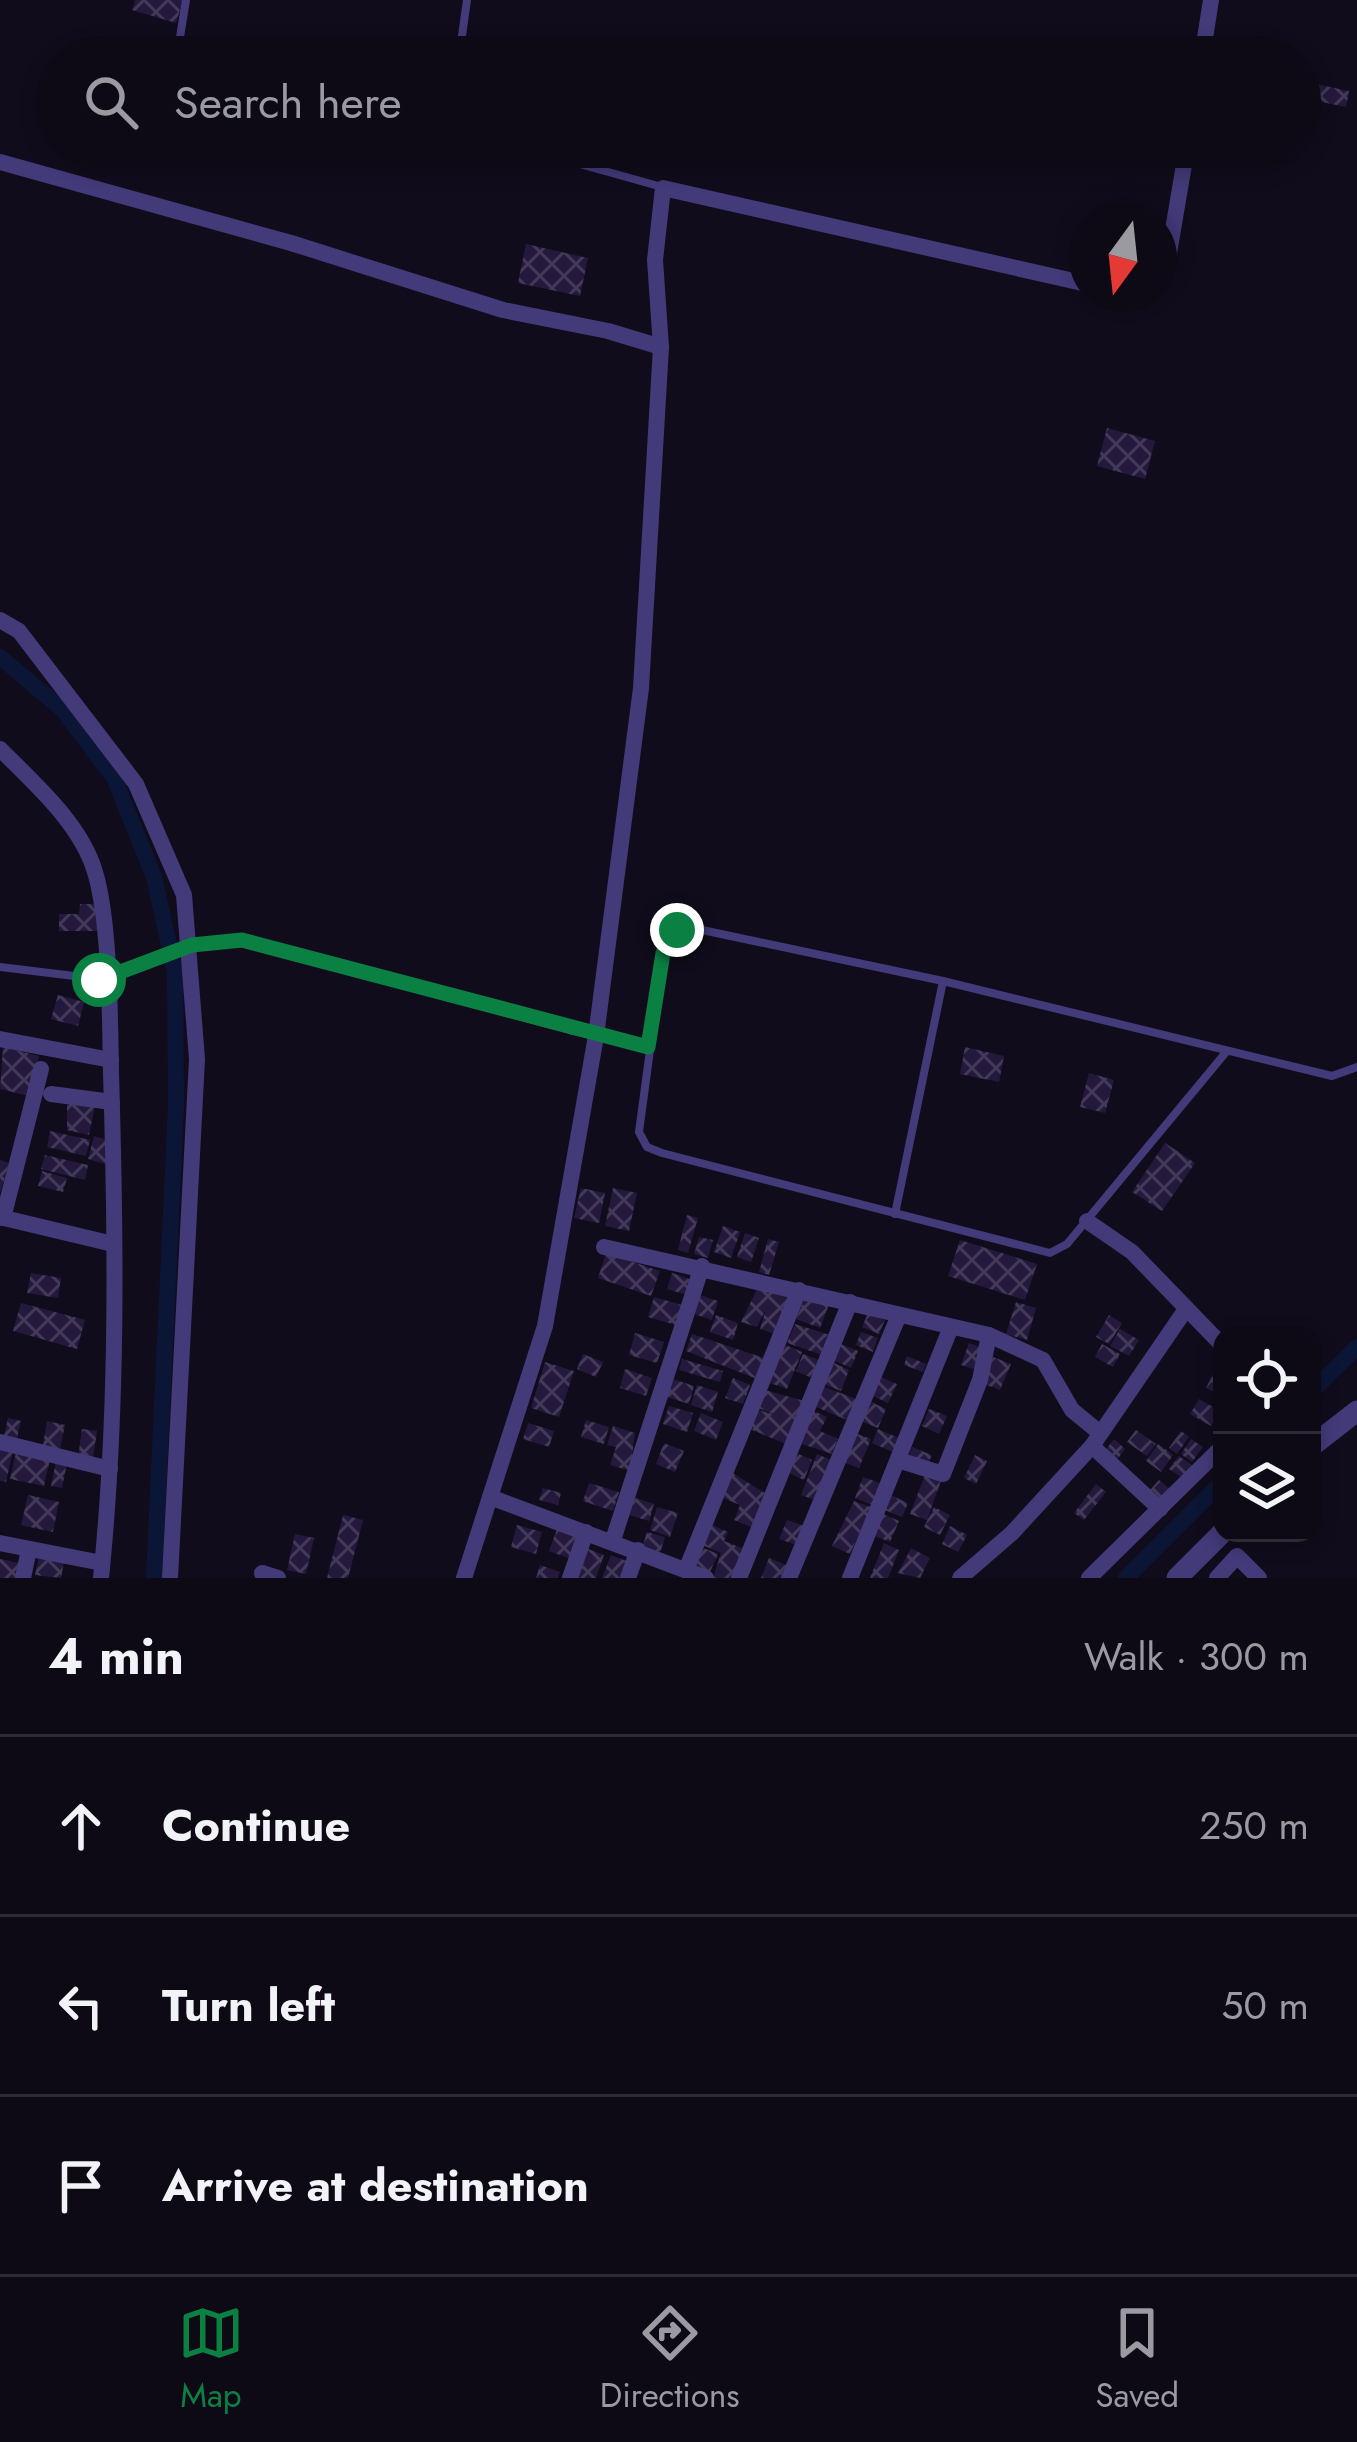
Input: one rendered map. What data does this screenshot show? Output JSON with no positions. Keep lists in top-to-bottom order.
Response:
{
  "north": "bottom",
  "page": {
    "search": "Search here",
    "heading": ["4 min", "Walk · 300 m"],
    "list": [
      ["Continue", "250 m"],
      ["Turn left", "50 m"],
      "Arrive at destination"
    ],
    "nav": ["Map", "Directions", "Saved"]
  }
}
